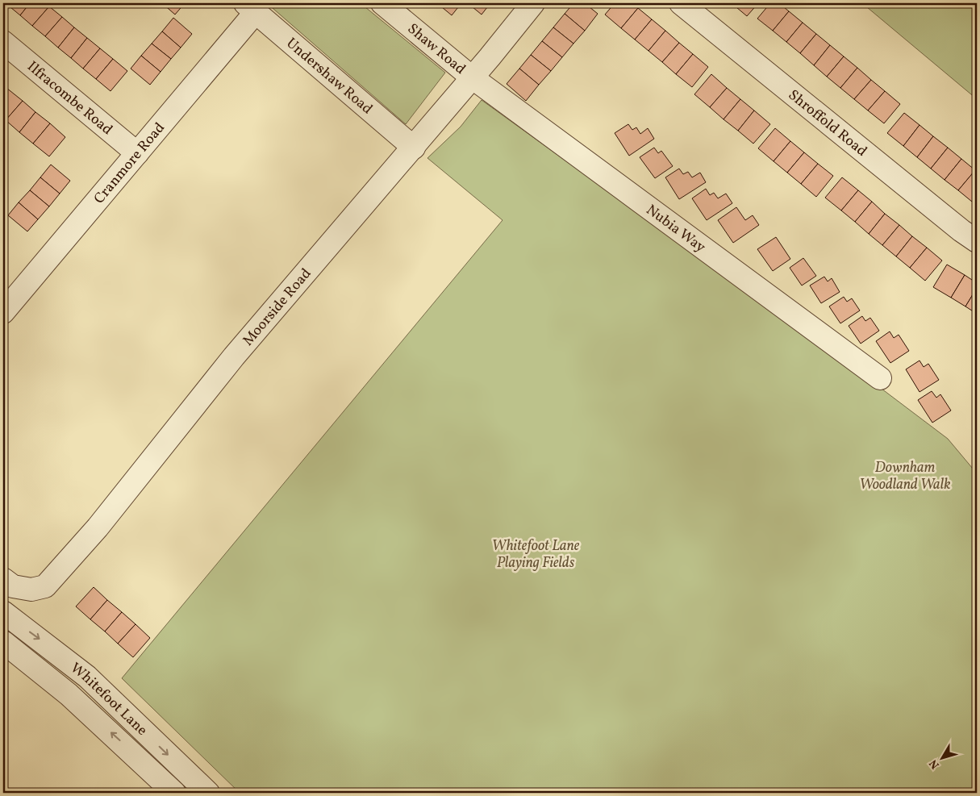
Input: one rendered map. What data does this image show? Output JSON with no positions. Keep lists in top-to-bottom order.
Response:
{
  "streets": {
    "street": [
      "Shaw Road",
      "Undershaw Road",
      "Ilfracombe Road",
      "Shroffold Road",
      "Cranmore Road",
      "Nubia Way",
      "Moorside Road",
      "Whitefoot Lane"
    ]
  },
  "crossings": [
    ["Shaw Road", "Nubia Way"],
    ["Shaw Road", "Moorside Road"],
    ["Undershaw Road", "Cranmore Road"],
    ["Undershaw Road", "Moorside Road"],
    ["Ilfracombe Road", "Cranmore Road"],
    ["Nubia Way", "Moorside Road"]
  ],
  "parks": ["Downham Woodland Walk", "Whitefoot Lane Playing Fields"],
  "north": "bottom left"
}
